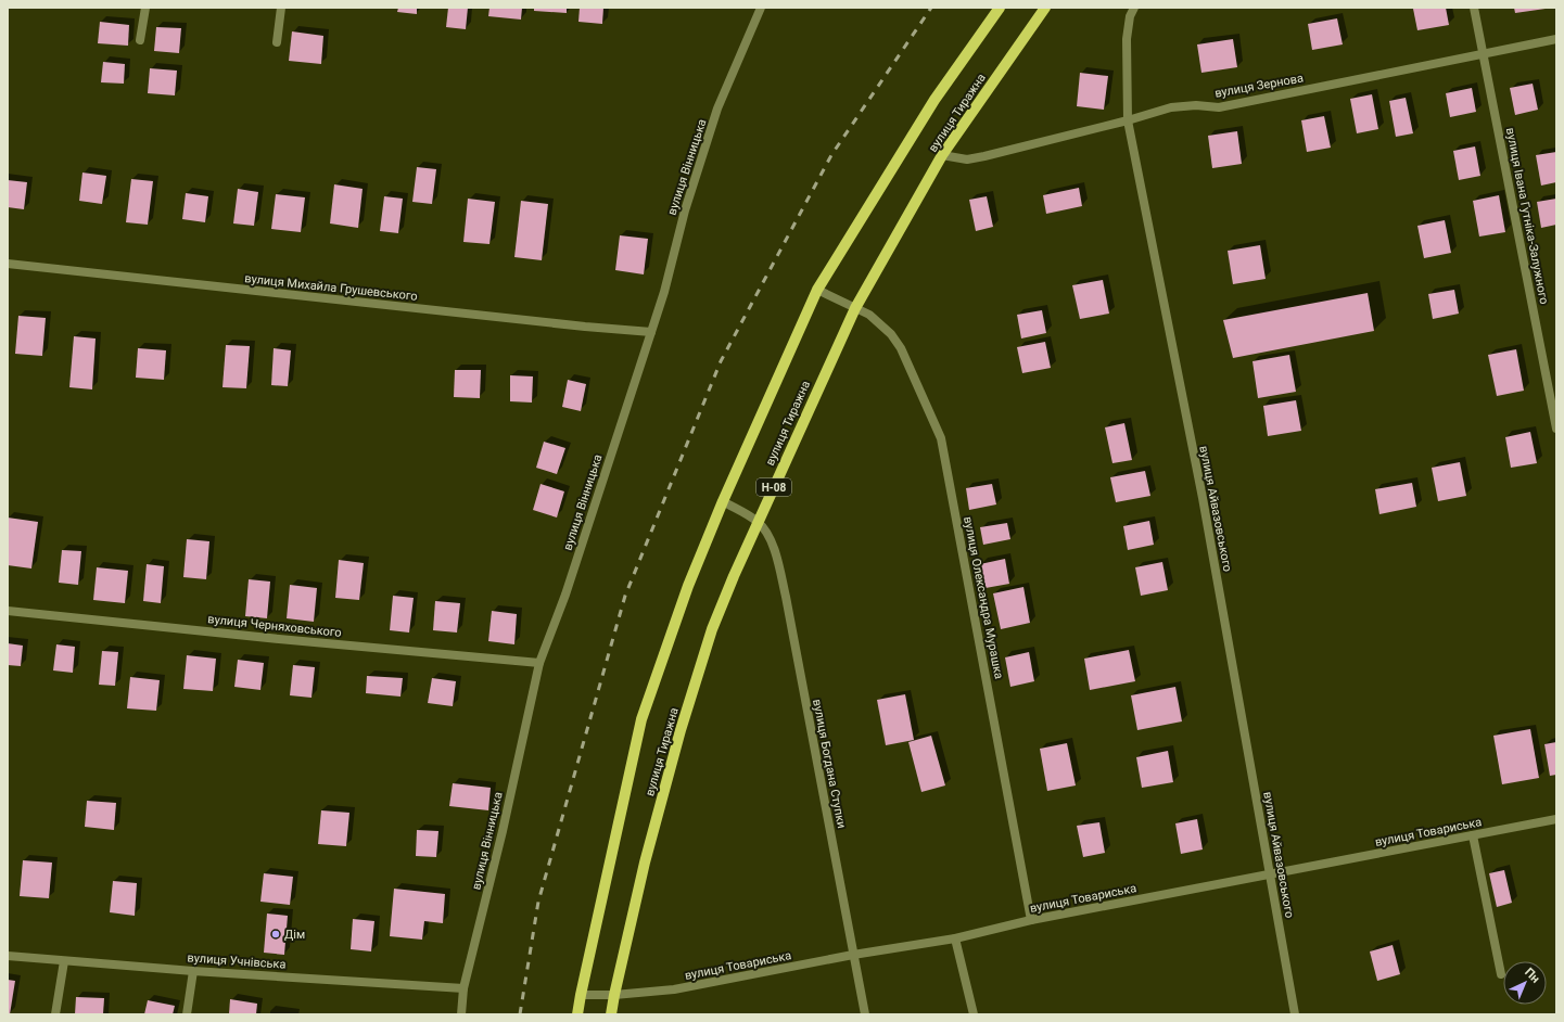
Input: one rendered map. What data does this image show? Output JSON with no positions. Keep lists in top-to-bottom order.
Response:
{
  "streets": {
    "main road": ["вулиця Тиражна", "Н-08"],
    "street": [
      "вулиця Зернова",
      "вулиця Вінницька",
      "вулиця Івана Гутніка-Залужного",
      "вулиця Михайла Грушевського",
      "вулиця Айвазовського",
      "вулиця Олександра Мурашка",
      "вулиця Черняховського",
      "вулиця Богдана Ступки",
      "вулиця Товариська",
      "вулиця Учнівська"
    ]
  },
  "crossings": [
    ["вулиця Зернова", "вулиця Тиражна"],
    ["вулиця Зернова", "вулиця Івана Гутніка-Залужного"],
    ["вулиця Зернова", "вулиця Айвазовського"],
    ["вулиця Тиражна", "вулиця Олександра Мурашка"],
    ["вулиця Тиражна", "вулиця Богдана Ступки"],
    ["вулиця Тиражна", "вулиця Товариська"],
    ["вулиця Вінницька", "вулиця Михайла Грушевського"],
    ["вулиця Вінницька", "вулиця Черняховського"],
    ["вулиця Вінницька", "вулиця Учнівська"],
    ["вулиця Айвазовського", "вулиця Товариська"],
    ["вулиця Олександра Мурашка", "вулиця Товариська"],
    ["вулиця Богдана Ступки", "вулиця Товариська"]
  ],
  "places": ["Дім"],
  "north": "top right"
}
